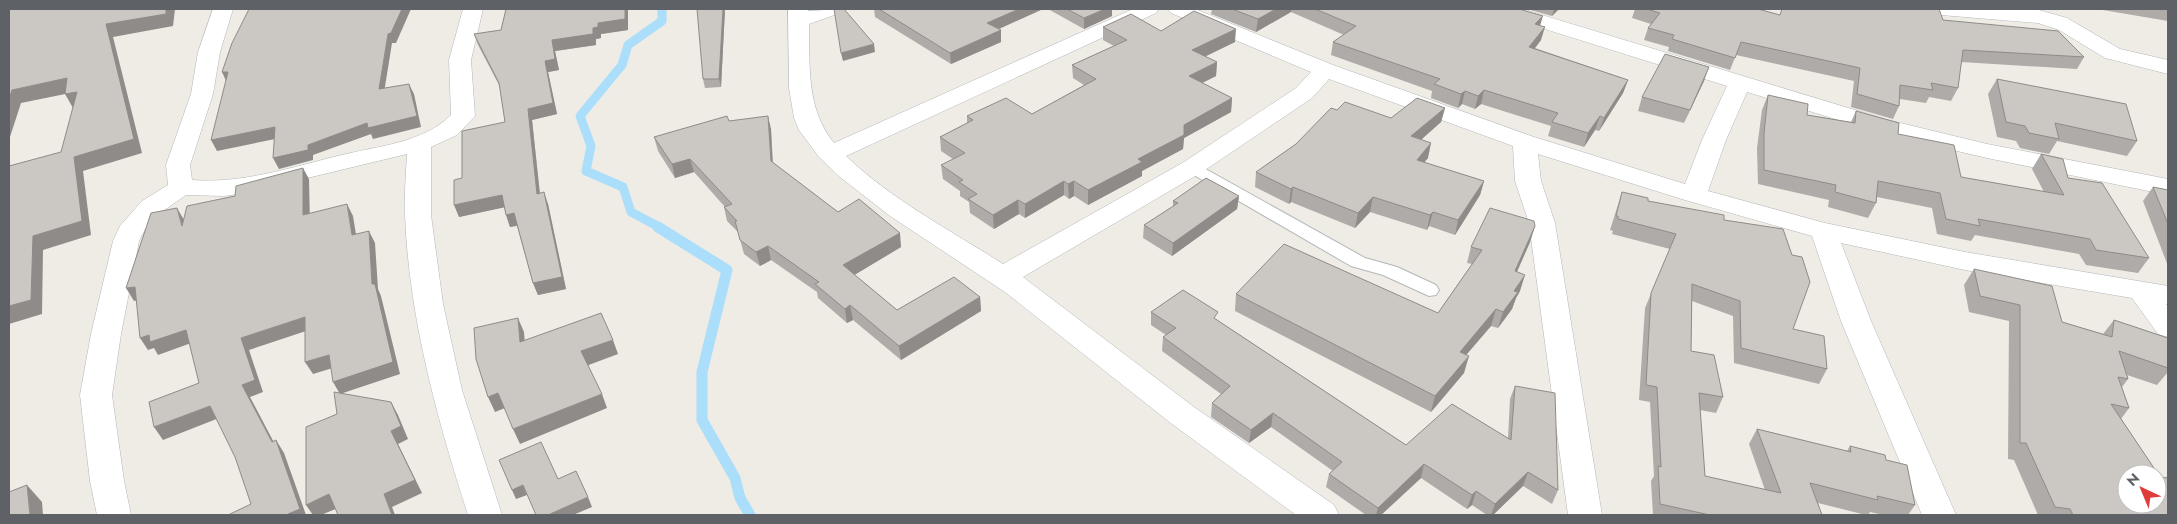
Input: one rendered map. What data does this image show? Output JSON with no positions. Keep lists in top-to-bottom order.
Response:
{
  "north": "top left"
}
